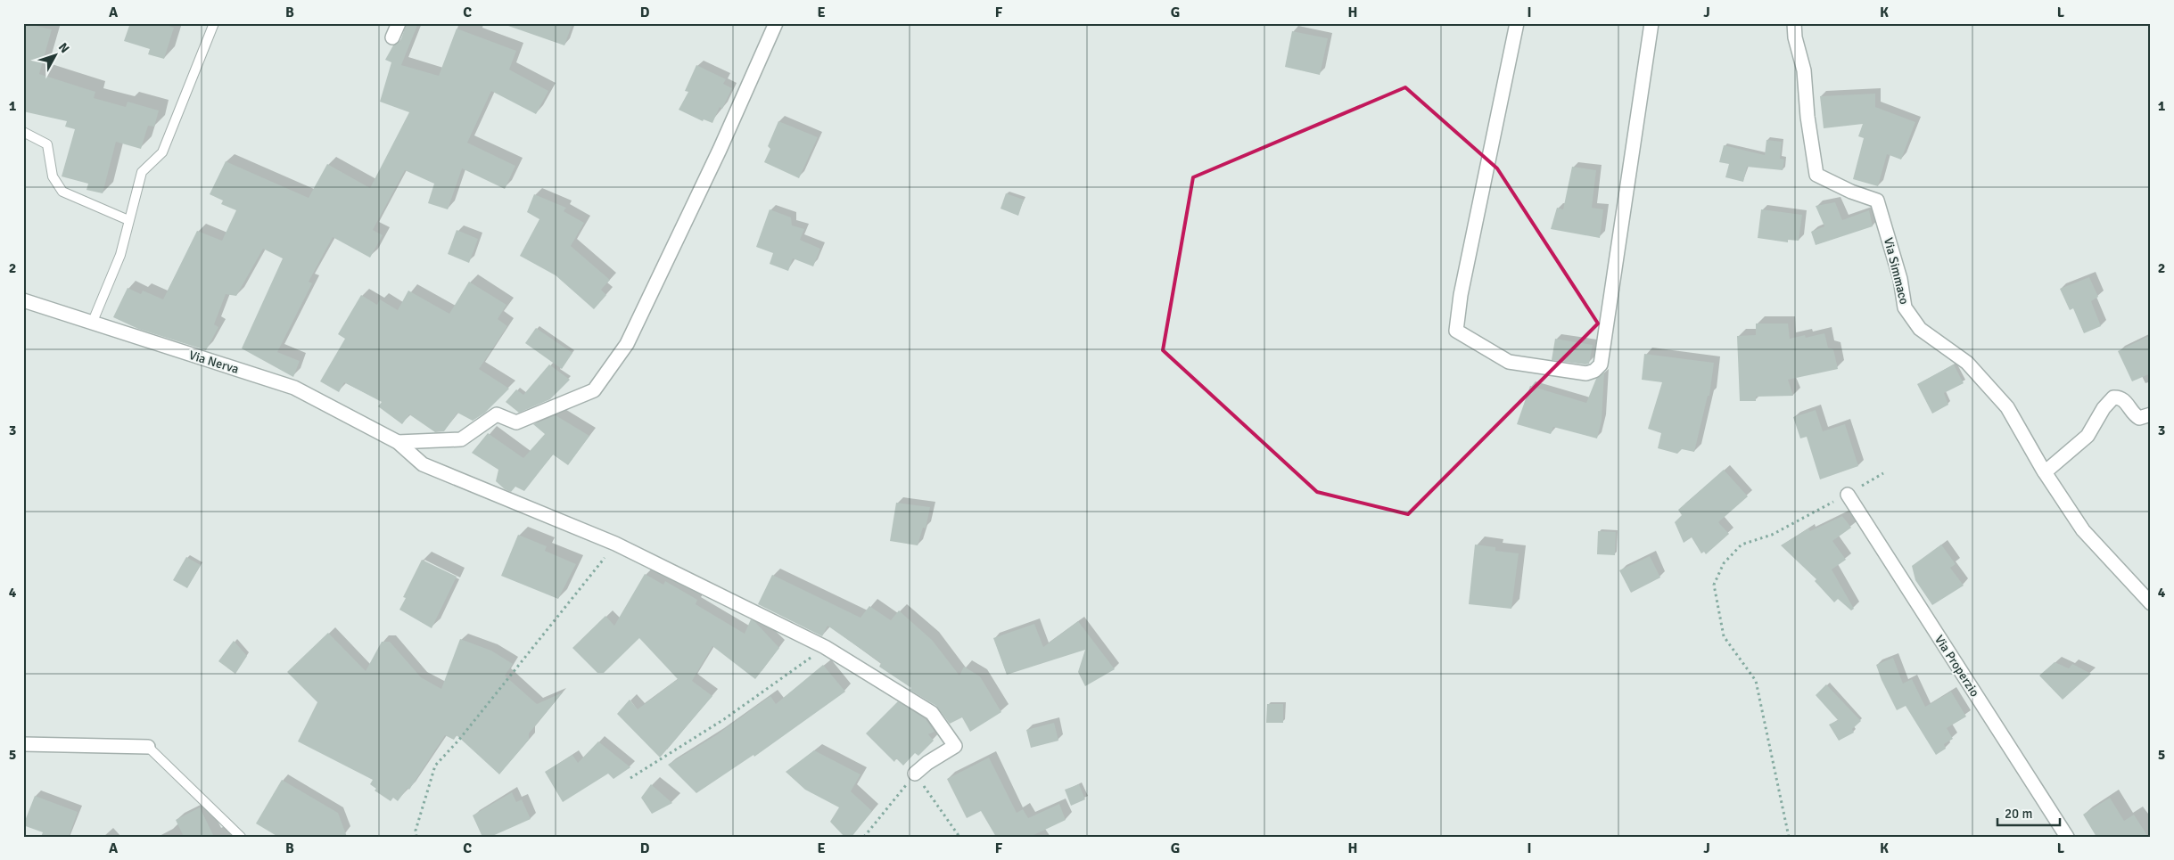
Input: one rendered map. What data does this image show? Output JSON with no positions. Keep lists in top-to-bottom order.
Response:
{
  "streets": {
    "street": ["Via Simmaco", "Via Nerva", "Via Properzio"]
  },
  "scale_bar": "20 m",
  "north": "top right",
  "grid": {
    "columns": [
      "A",
      "B",
      "C",
      "D",
      "E",
      "F",
      "G",
      "H",
      "I",
      "J",
      "K",
      "L"
    ],
    "rows": [
      "1",
      "2",
      "3",
      "4",
      "5"
    ]
  }
}
